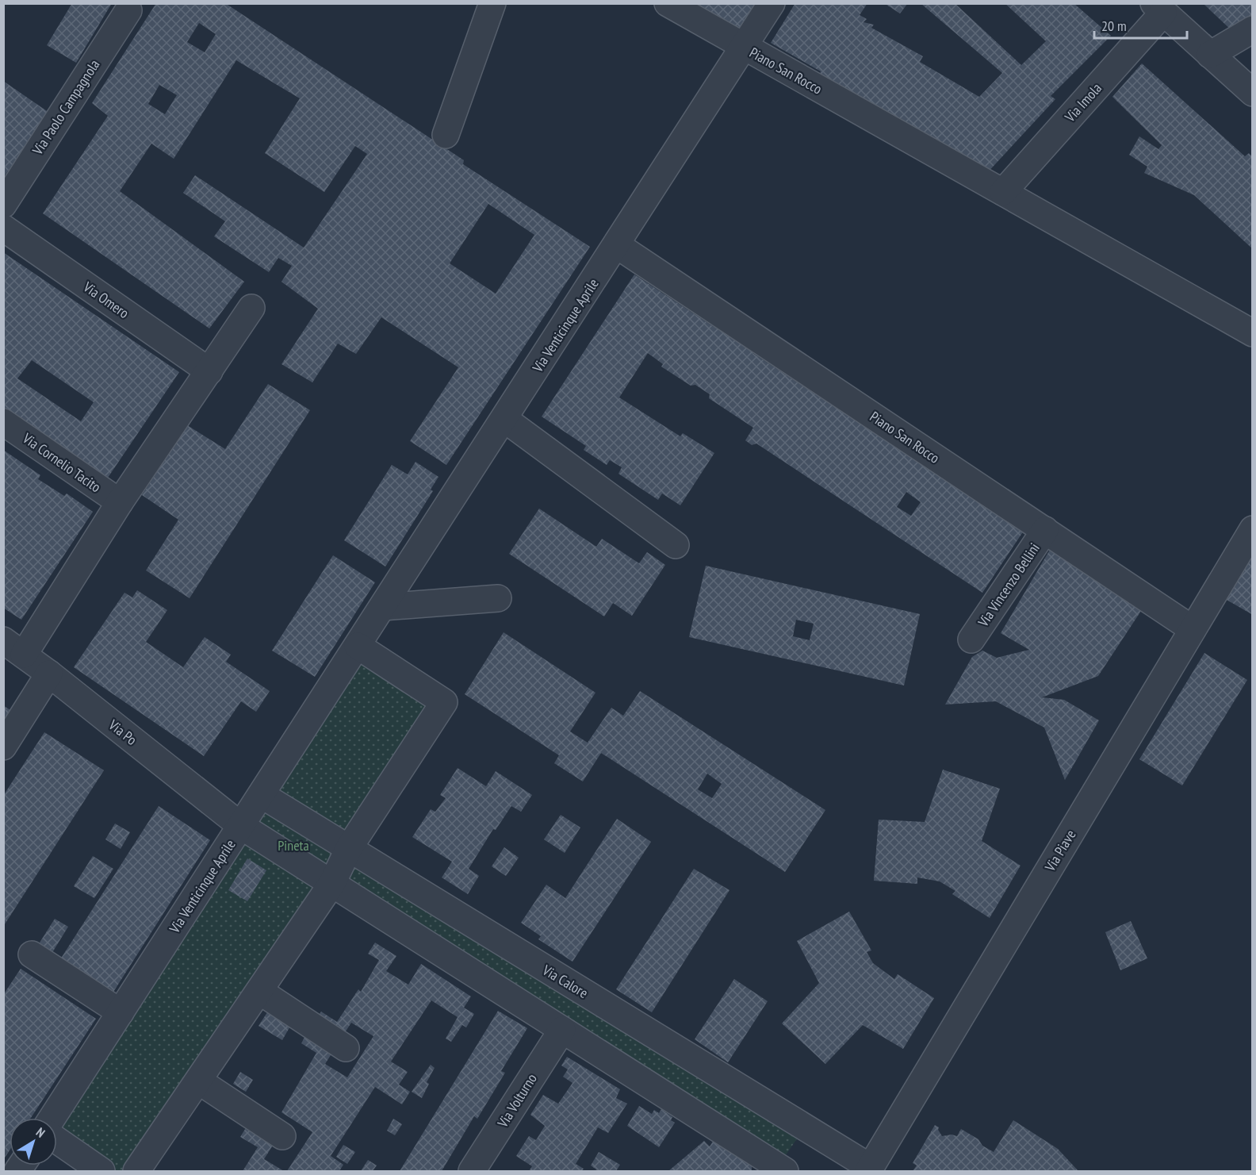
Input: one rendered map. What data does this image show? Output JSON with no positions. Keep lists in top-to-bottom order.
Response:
{
  "streets": {
    "street": [
      "Piano San Rocco",
      "Via Imola",
      "Via Paolo Campagnola",
      "Via Omero",
      "Via Venticinque Aprile",
      "Via Cornelio Tacito",
      "Via Vincenzo Bellini",
      "Via Po",
      "Via Piave",
      "Via Calore",
      "Via Volturno"
    ]
  },
  "crossings": [
    ["Piano San Rocco", "Via Imola"],
    ["Piano San Rocco", "Via Venticinque Aprile"],
    ["Piano San Rocco", "Via Vincenzo Bellini"],
    ["Piano San Rocco", "Via Piave"],
    ["Via Venticinque Aprile", "Via Po"],
    ["Via Venticinque Aprile", "Via Calore"],
    ["Via Piave", "Via Calore"]
  ],
  "parks": ["Pineta"],
  "scale_bar": "20 m",
  "north": "top right"
}
